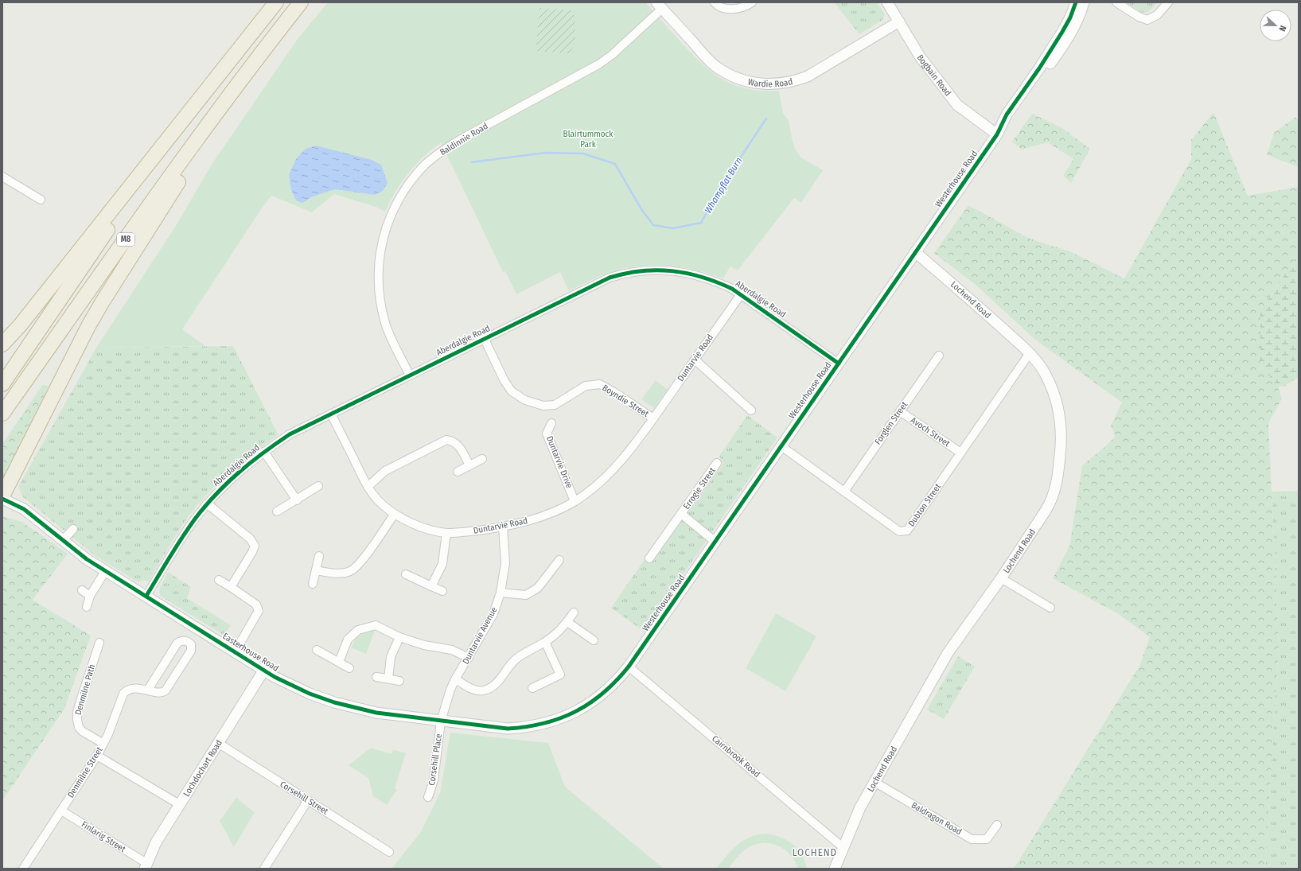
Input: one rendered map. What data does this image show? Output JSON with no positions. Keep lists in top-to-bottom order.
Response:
{
  "streets": {
    "highway": ["M8"],
    "street": [
      "Bogbain Road",
      "Wardie Road",
      "Baldinnie Road",
      "Westerhouse Road",
      "Aberdalgie Road",
      "Lochend Road",
      "Duntarvie Road",
      "Boyndie Street",
      "Forglen Street",
      "Avoch Street",
      "Duntarvie Drive",
      "Errogie Street",
      "Dubton Street",
      "Duntarvie Avenue",
      "Easterhouse Road",
      "Denmilne Path",
      "Cairnbrook Road",
      "Corsehill Place",
      "Lochdochart Road",
      "Denmilne Street",
      "Corsehill Street",
      "Baldragon Road",
      "Finlarig Street"
    ]
  },
  "crossings": [
    ["Bogbain Road", "Wardie Road"],
    ["Bogbain Road", "Westerhouse Road"],
    ["Wardie Road", "Baldinnie Road"],
    ["Baldinnie Road", "Aberdalgie Road"],
    ["Westerhouse Road", "Aberdalgie Road"],
    ["Westerhouse Road", "Lochend Road"],
    ["Westerhouse Road", "Errogie Street"],
    ["Westerhouse Road", "Dubton Street"],
    ["Westerhouse Road", "Easterhouse Road"],
    ["Westerhouse Road", "Cairnbrook Road"],
    ["Aberdalgie Road", "Duntarvie Road"],
    ["Aberdalgie Road", "Boyndie Street"],
    ["Aberdalgie Road", "Easterhouse Road"],
    ["Lochend Road", "Dubton Street"],
    ["Lochend Road", "Cairnbrook Road"],
    ["Lochend Road", "Baldragon Road"],
    ["Duntarvie Road", "Boyndie Street"],
    ["Duntarvie Road", "Duntarvie Drive"],
    ["Duntarvie Road", "Duntarvie Avenue"],
    ["Forglen Street", "Avoch Street"],
    ["Forglen Street", "Dubton Street"],
    ["Avoch Street", "Dubton Street"],
    ["Duntarvie Avenue", "Easterhouse Road"],
    ["Duntarvie Avenue", "Corsehill Place"],
    ["Easterhouse Road", "Corsehill Place"],
    ["Easterhouse Road", "Lochdochart Road"],
    ["Denmilne Path", "Denmilne Street"],
    ["Lochdochart Road", "Corsehill Street"],
    ["Lochdochart Road", "Finlarig Street"],
    ["Denmilne Street", "Finlarig Street"]
  ],
  "districts": ["LOCHEND"],
  "water": ["Whampflat Burn"],
  "parks": ["Blairtummock Park"],
  "north": "right"
}
